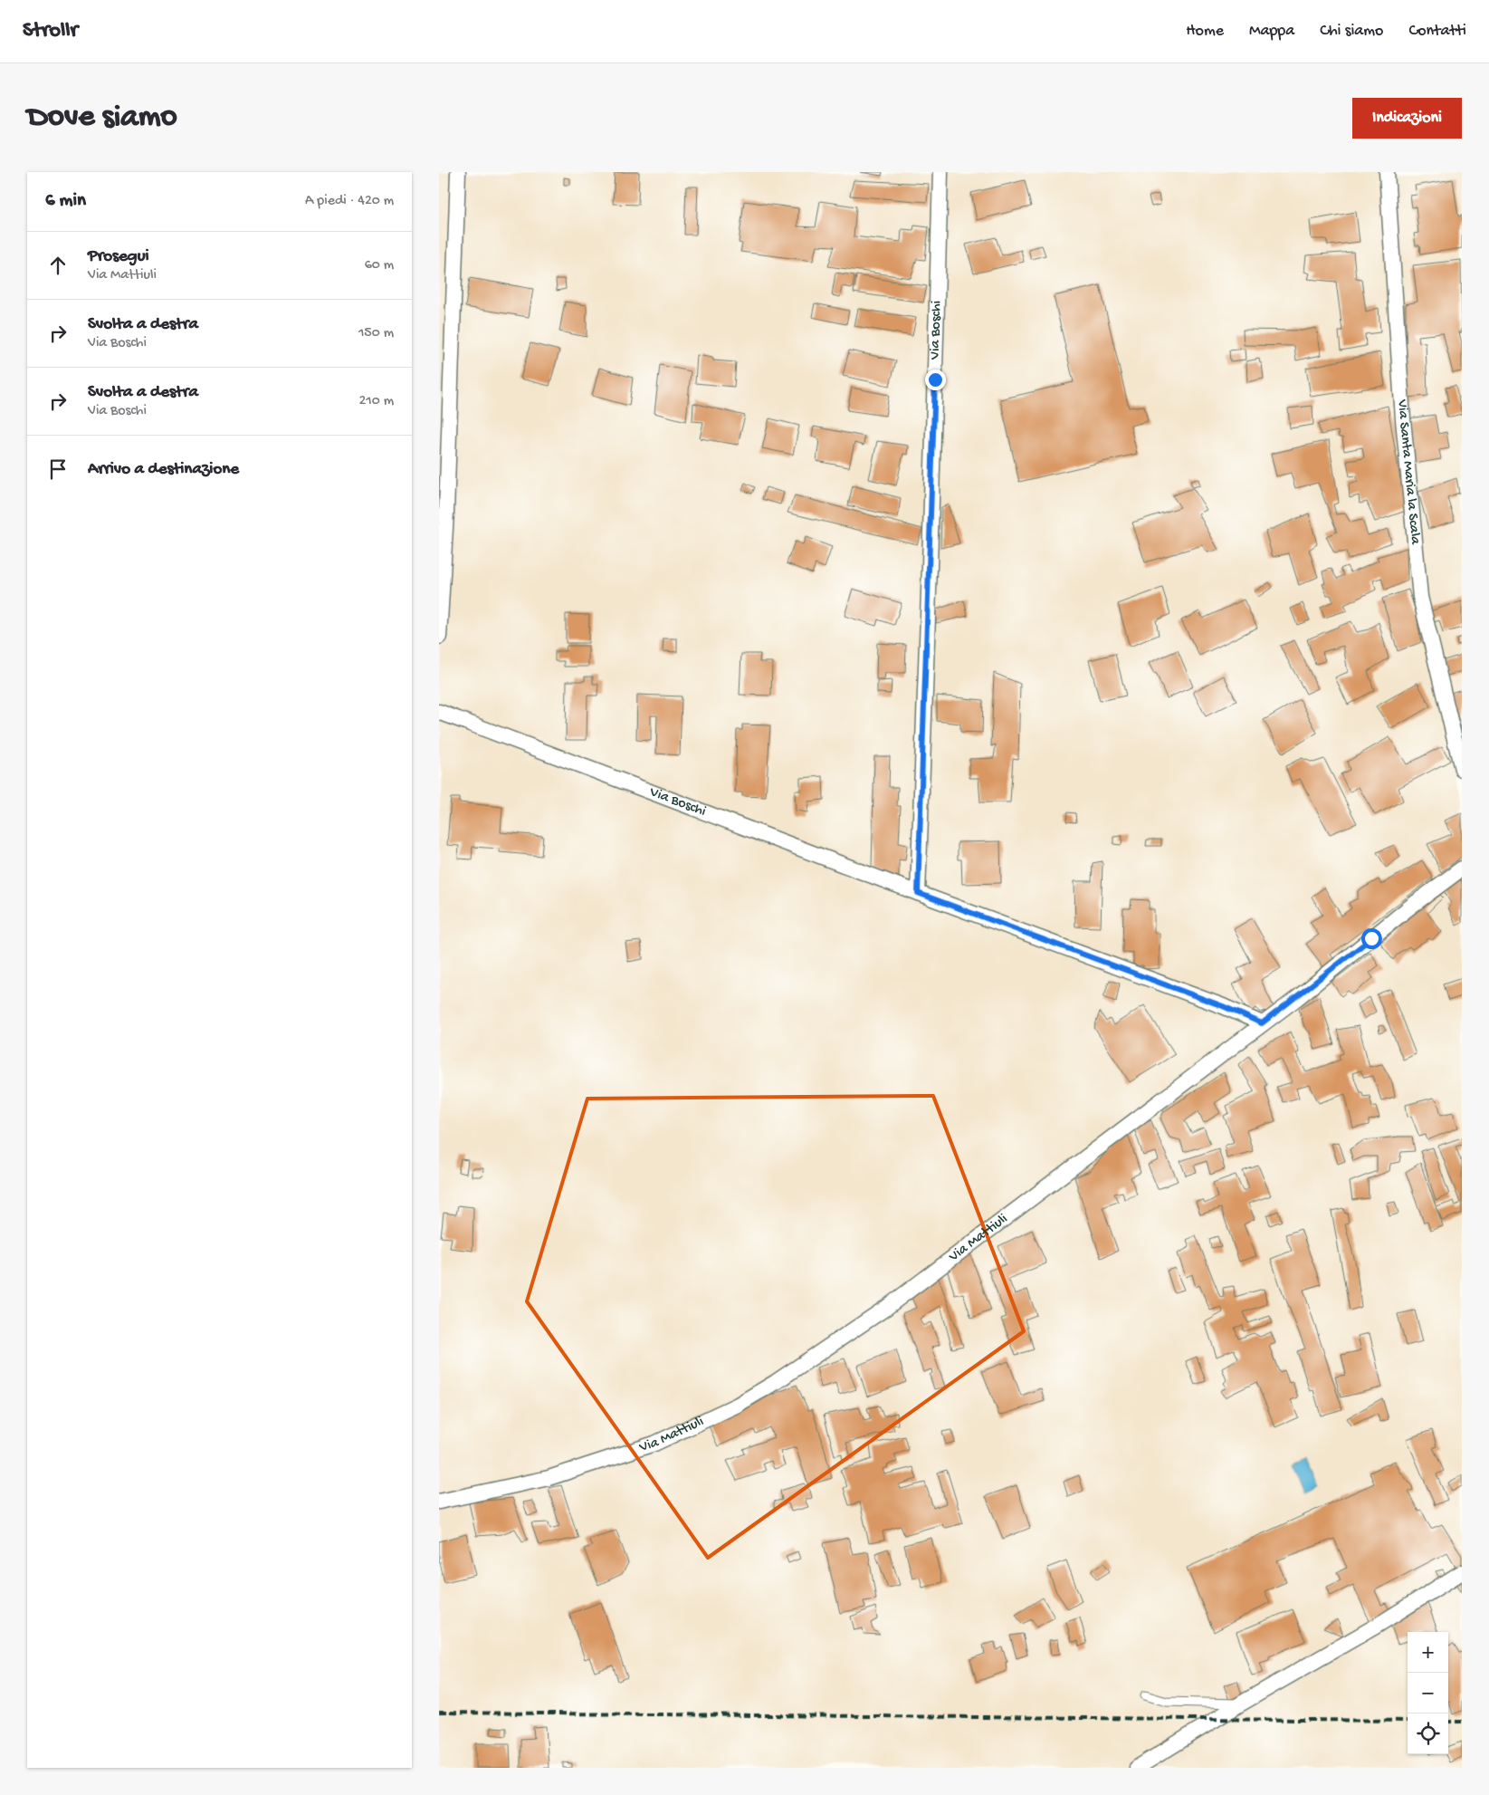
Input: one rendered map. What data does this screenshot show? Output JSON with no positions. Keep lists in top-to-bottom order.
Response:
{
  "streets": {
    "street": ["Via Boschi", "Via Santa Maria la Scala", "Via Mattiuli"]
  },
  "crossings": [
    ["Via Boschi", "Via Mattiuli"]
  ],
  "page": {
    "header": "Strollr",
    "nav": [
      "Home",
      "Mappa",
      "Chi siamo",
      "Contatti"
    ],
    "buttons": "Indicazioni",
    "title": "Dove siamo",
    "heading": ["6 min", "A piedi · 420 m"],
    "list": [
      ["Prosegui", "Via Mattiuli", "60 m"],
      ["Svolta a destra", "Via Boschi", "150 m"],
      ["Svolta a destra", "Via Boschi", "210 m"],
      "Arrivo a destinazione"
    ],
    "map_buttons": ["+", "−"]
  }
}
